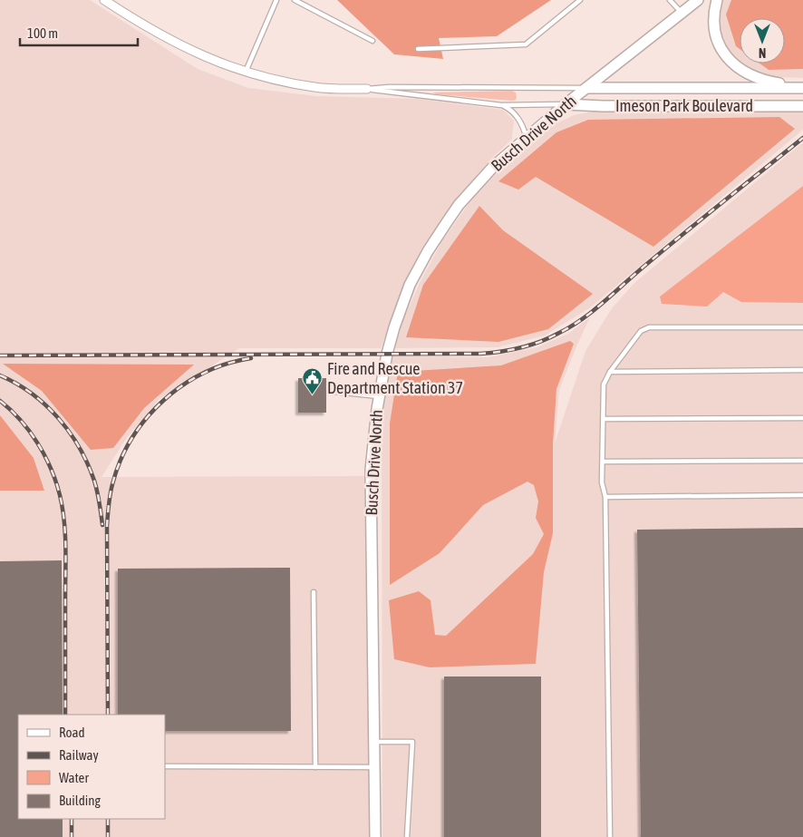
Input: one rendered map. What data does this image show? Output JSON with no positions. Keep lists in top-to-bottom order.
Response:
{
  "streets": {
    "street": ["Imeson Park Boulevard", "Busch Drive North"]
  },
  "crossings": [
    ["Imeson Park Boulevard", "Busch Drive North"]
  ],
  "places": {
    "public building": ["Fire and Rescue Department Station 37"]
  },
  "legend": [
    "Road",
    "Railway",
    "Water",
    "Building"
  ],
  "scale_bar": "100 m",
  "north": "bottom"
}
